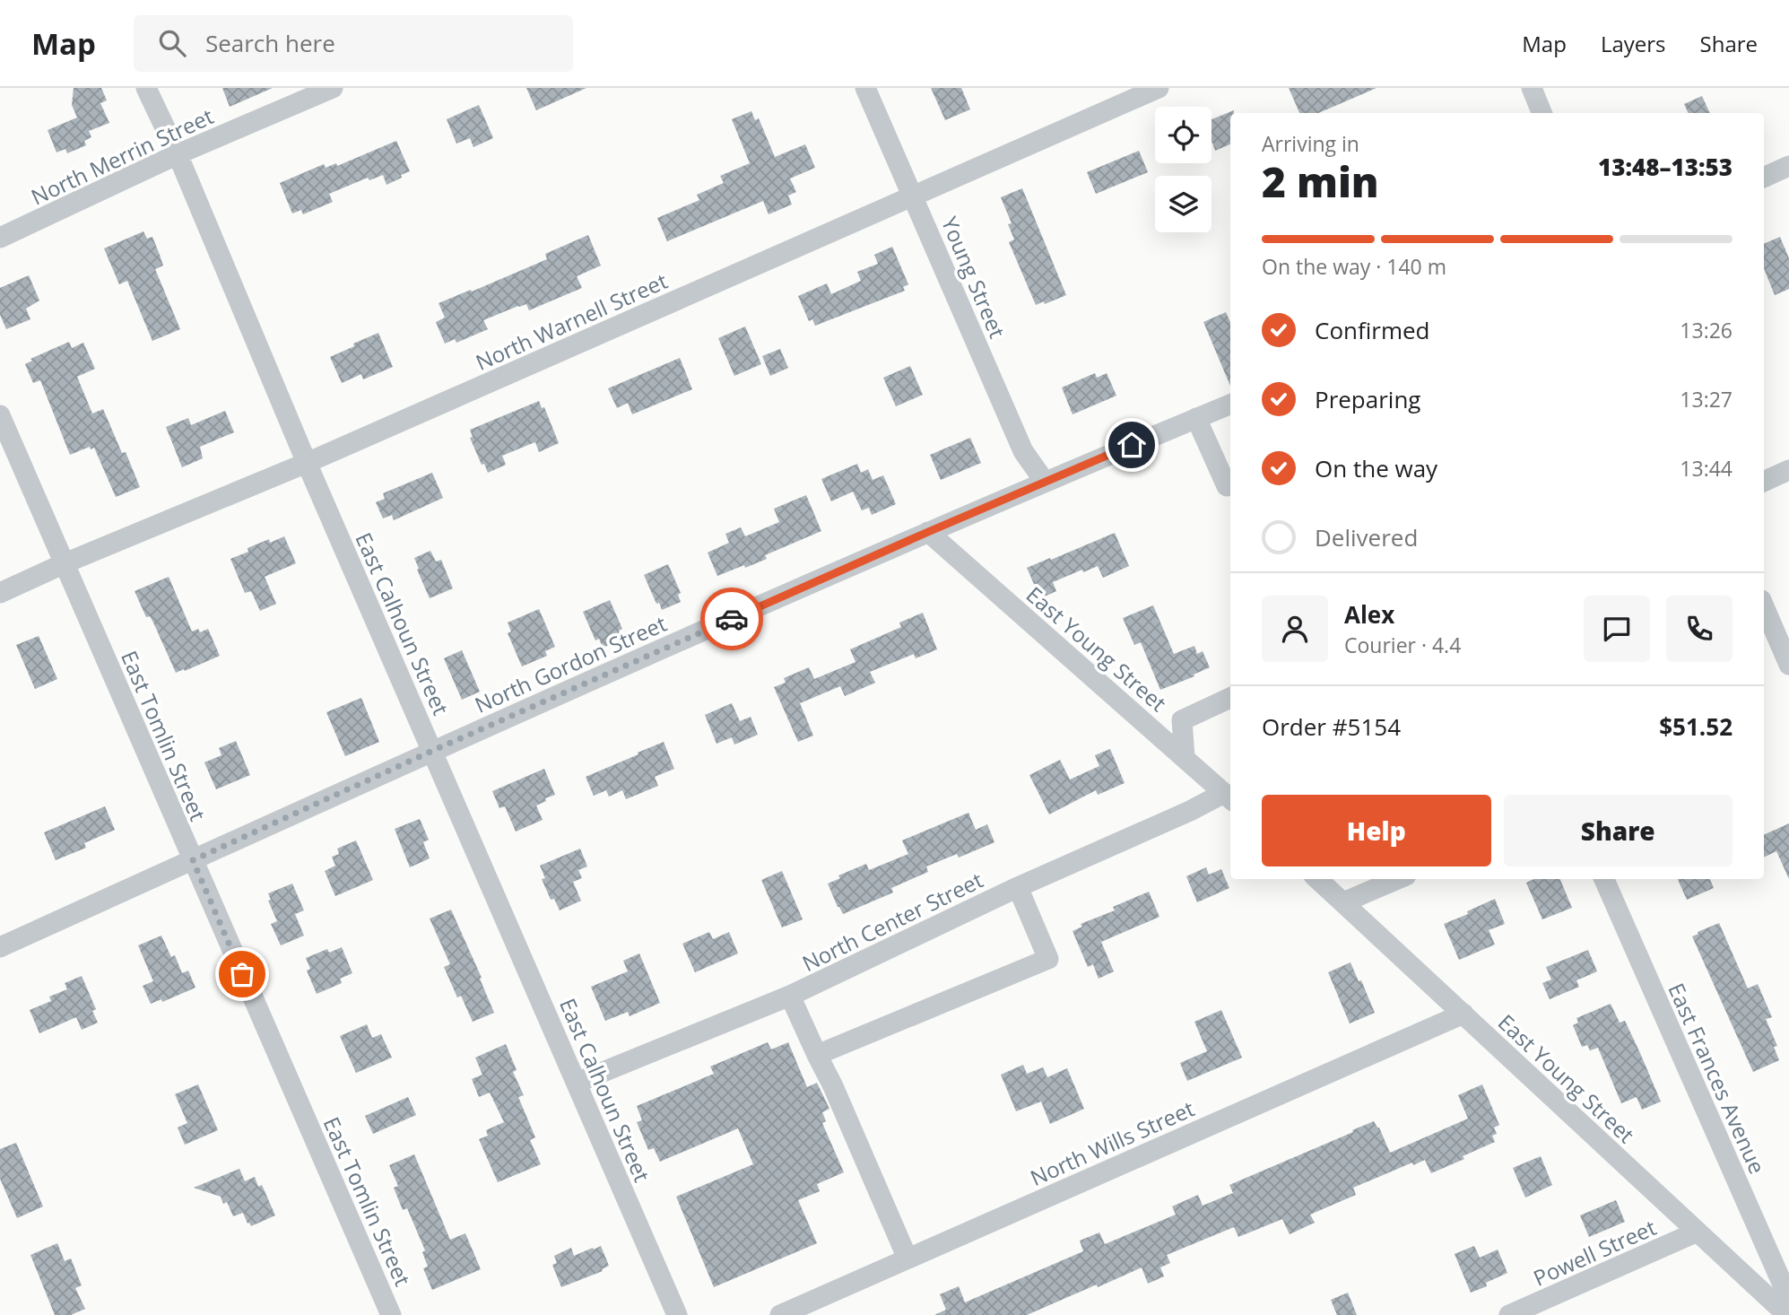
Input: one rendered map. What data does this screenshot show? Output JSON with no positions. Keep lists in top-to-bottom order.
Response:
{
  "streets": {
    "street": [
      "North Merrin Street",
      "Young Street",
      "North Warnell Street",
      "East Calhoun Street",
      "East Young Street",
      "North Gordon Street",
      "East Tomlin Street",
      "North Center Street",
      "East Frances Avenue",
      "North Wills Street",
      "Powell Street"
    ]
  },
  "crossings": [
    ["North Merrin Street", "East Calhoun Street"],
    ["Young Street", "North Warnell Street"],
    ["Young Street", "North Gordon Street"],
    ["North Warnell Street", "East Calhoun Street"],
    ["North Warnell Street", "East Tomlin Street"],
    ["East Calhoun Street", "North Gordon Street"],
    ["East Calhoun Street", "North Center Street"],
    ["East Young Street", "North Gordon Street"],
    ["East Young Street", "North Center Street"],
    ["East Young Street", "North Wills Street"],
    ["East Young Street", "Powell Street"],
    ["North Gordon Street", "East Tomlin Street"]
  ],
  "page": {
    "header": "Map",
    "search": "Search here",
    "nav": ["Map", "Layers", "Share"],
    "heading": ["2 min", "Arriving in", "13:48–13:53"],
    "panel": [
      "Alex",
      "Courier · 4.4",
      "Order #5154",
      "$51.52"
    ],
    "bar": "On the way · 140 m",
    "list": [
      ["Confirmed", "13:26"],
      ["Preparing", "13:27"],
      ["On the way", "13:44"],
      "Delivered"
    ],
    "buttons": ["Help", "Share"]
  }
}
